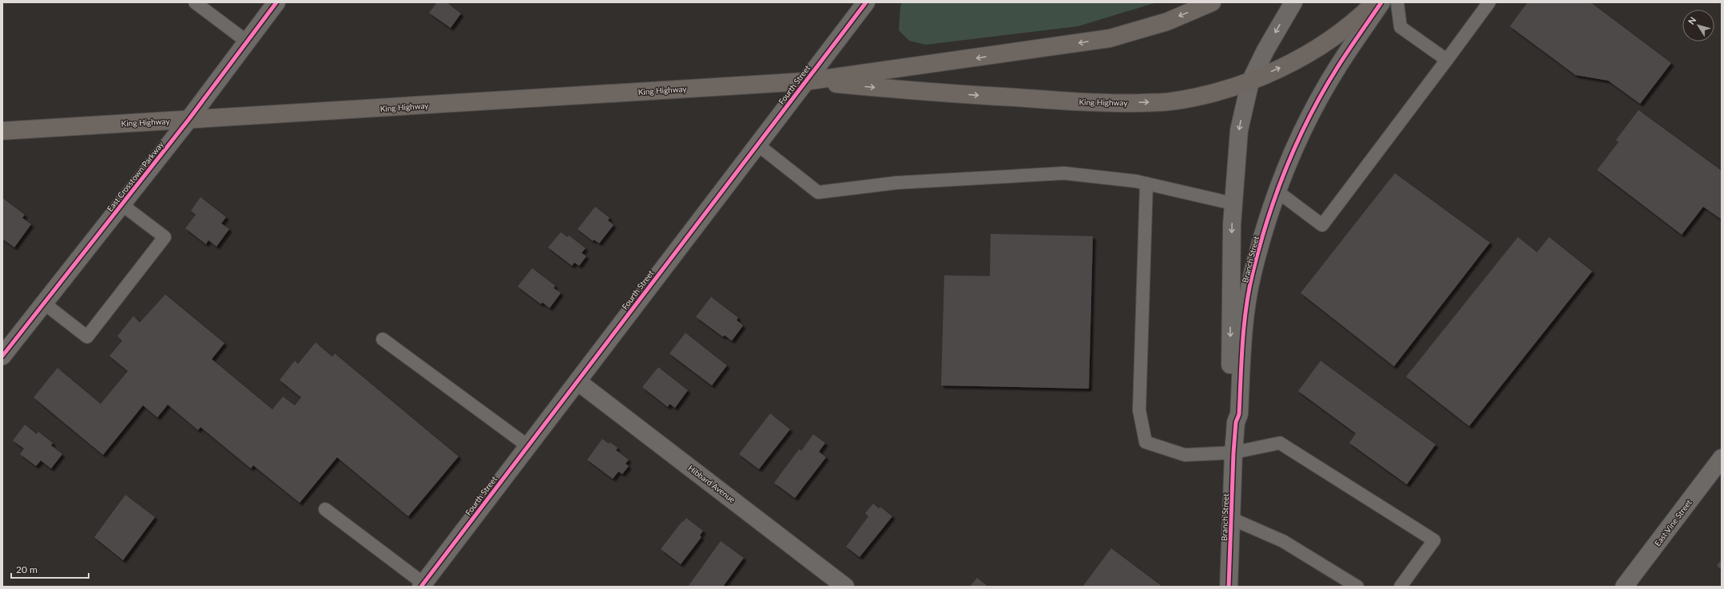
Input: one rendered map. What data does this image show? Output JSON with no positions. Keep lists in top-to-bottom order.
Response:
{
  "streets": {
    "main road": ["King Highway"],
    "street": [
      "Fourth Street",
      "East Crosstown Parkway",
      "Branch Street",
      "Hibbard Avenue",
      "East Vine Street"
    ]
  },
  "crossings": [
    ["Fourth Street", "King Highway"],
    ["Fourth Street", "Hibbard Avenue"],
    ["King Highway", "East Crosstown Parkway"],
    ["King Highway", "Branch Street"]
  ],
  "scale_bar": "20 m",
  "north": "top left"
}
